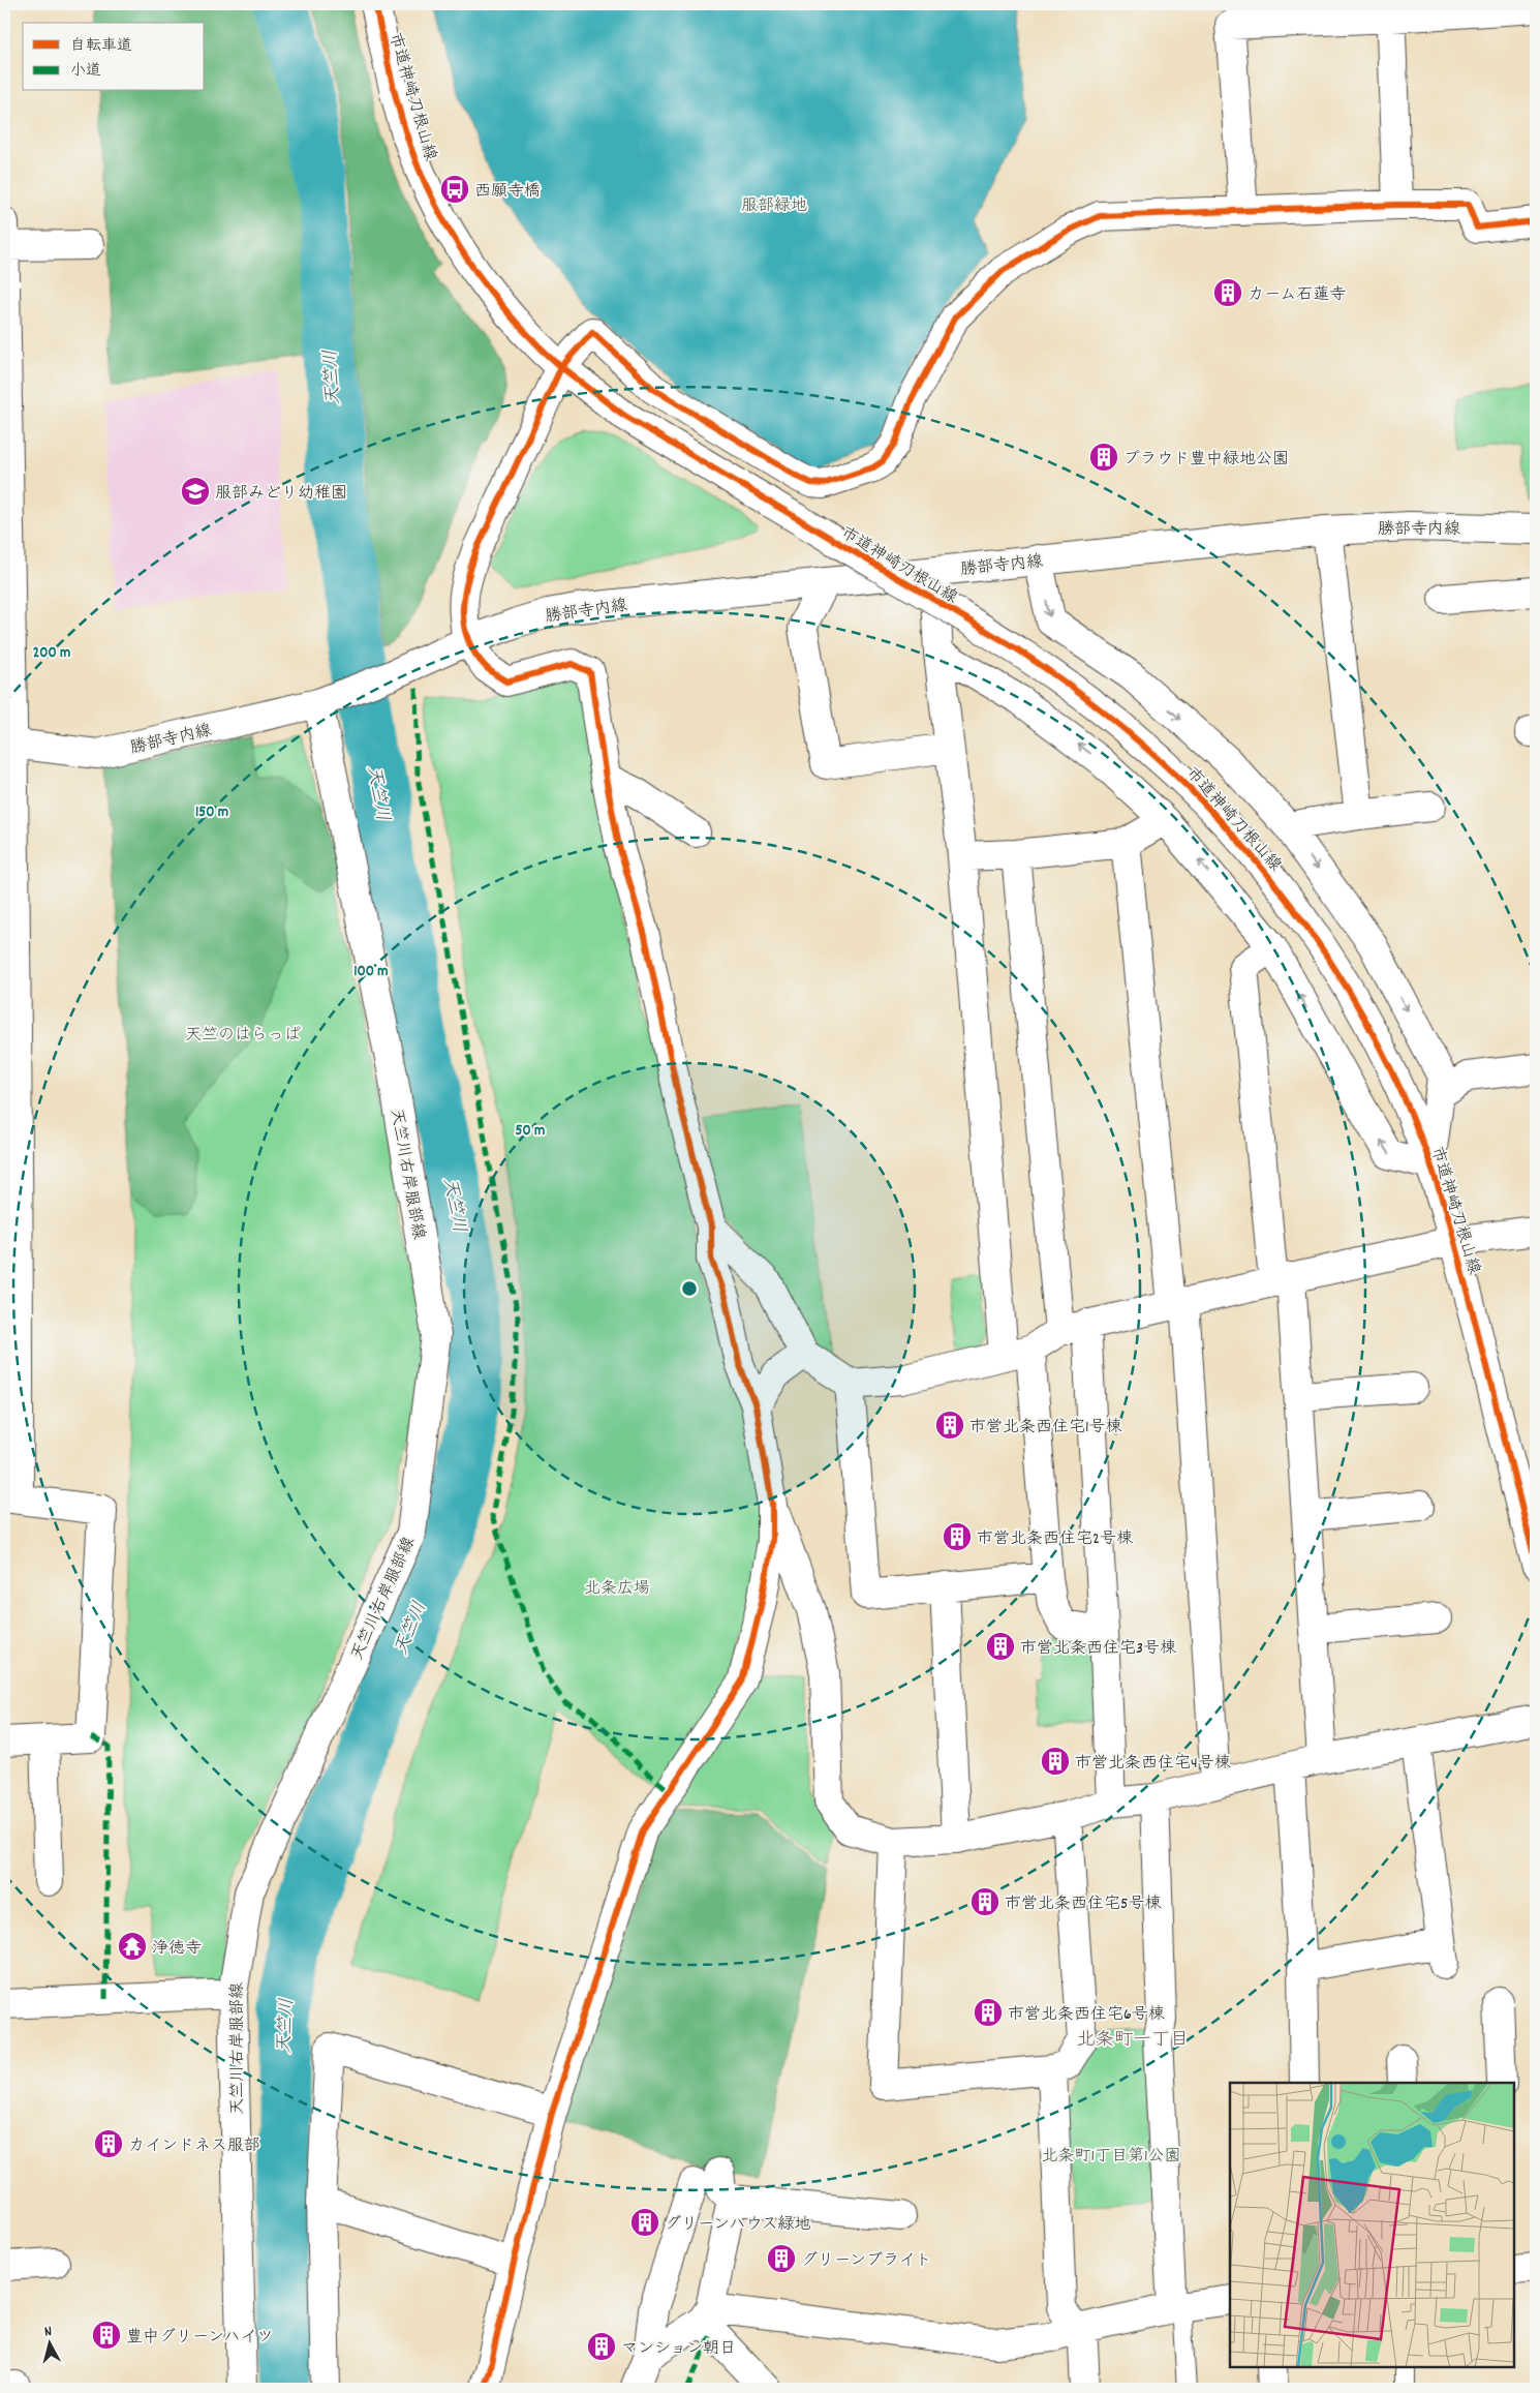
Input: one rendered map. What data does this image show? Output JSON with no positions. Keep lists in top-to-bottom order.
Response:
{
  "streets": {
    "street": ["市道神崎刀根山線", "勝部寺内線", "天竺川右岸服部線"]
  },
  "crossings": [
    ["勝部寺内線", "天竺川右岸服部線"]
  ],
  "districts": ["北条町一丁目"],
  "water": ["天竺川"],
  "parks": [
    "服部緑地",
    "天竺のはらっぱ",
    "北条広場",
    "北条町1丁目第1公園"
  ],
  "places": {
    "bus stop": ["西願寺橋"],
    "building": [
      "カーム石蓮寺",
      "プラウド豊中緑地公園",
      "市営北条西住宅1号棟",
      "市営北条西住宅2号棟",
      "市営北条西住宅3号棟",
      "市営北条西住宅4号棟",
      "市営北条西住宅5号棟",
      "市営北条西住宅6号棟",
      "カインドネス服部",
      "グリーンハウス緑地",
      "グリーンブライト",
      "豊中グリーンハイツ",
      "マンション朝日"
    ],
    "school or university": ["服部みどり幼稚園"],
    "temple": ["浄徳寺"]
  },
  "legend": ["自転車道", "小道"],
  "north": "top",
  "rings": [
    "200 m",
    "150 m",
    "100 m",
    "50 m"
  ]
}
